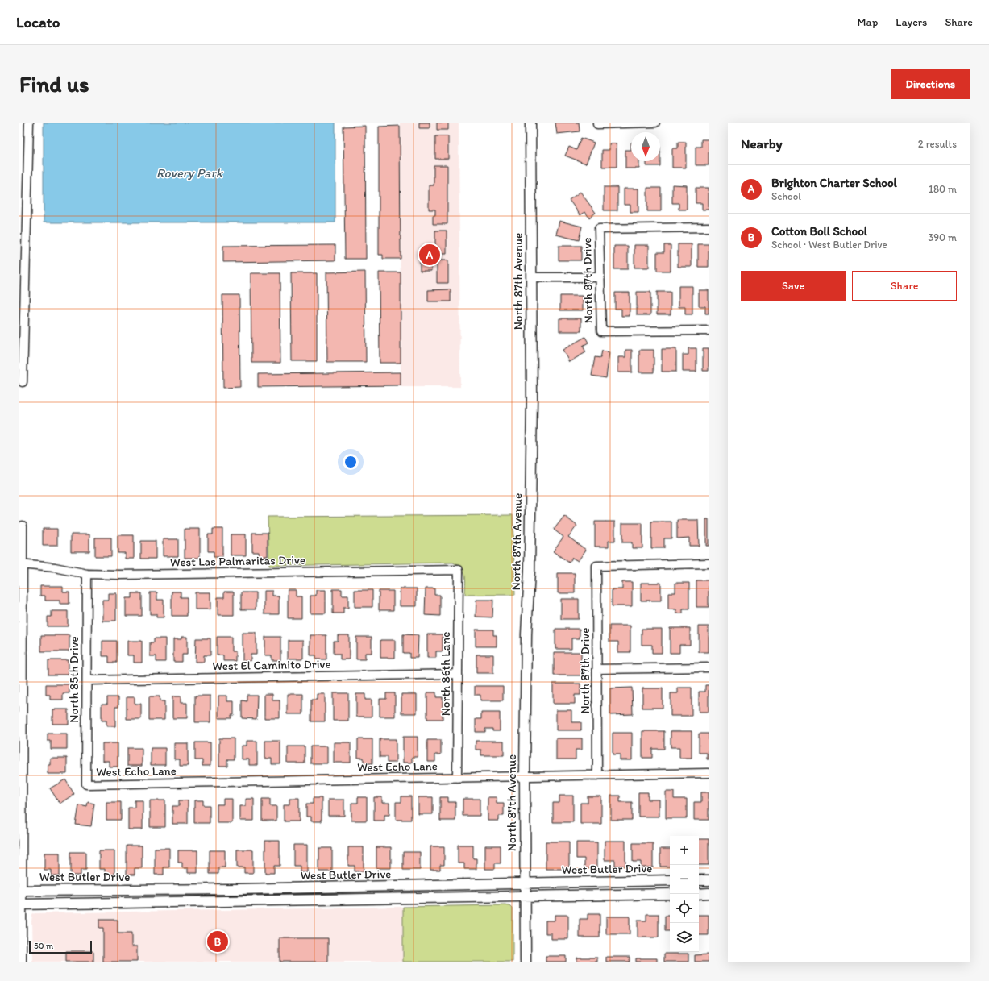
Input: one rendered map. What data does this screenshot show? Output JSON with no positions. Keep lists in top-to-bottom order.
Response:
{
  "streets": {
    "street": [
      "North 87th Drive",
      "North 87th Avenue",
      "West Las Palmaritas Drive",
      "West El Caminito Drive",
      "North 86th Lane",
      "North 85th Drive",
      "West Echo Lane",
      "West Butler Drive"
    ]
  },
  "crossings": [
    ["North 87th Drive", "West Echo Lane"],
    ["North 87th Avenue", "West Echo Lane"],
    ["North 87th Avenue", "West Butler Drive"],
    ["West Las Palmaritas Drive", "North 86th Lane"],
    ["West Las Palmaritas Drive", "North 85th Drive"],
    ["West El Caminito Drive", "North 86th Lane"],
    ["West El Caminito Drive", "North 85th Drive"],
    ["North 86th Lane", "West Echo Lane"],
    ["North 85th Drive", "West Echo Lane"]
  ],
  "water": ["Rovery Park"],
  "scale_bar": "50 m",
  "north": "bottom",
  "page": {
    "header": "Locato",
    "nav": ["Map", "Layers", "Share"],
    "buttons": [
      "Directions",
      ["Save", "Share"]
    ],
    "title": "Find us",
    "heading": ["Nearby", "2 results"],
    "list": [
      {
        "mark": "A",
        "name": "Brighton Charter School",
        "note": "School",
        "value": "180 m"
      },
      {
        "mark": "B",
        "name": "Cotton Boll School",
        "note": "School · West Butler Drive",
        "value": "390 m"
      }
    ],
    "pins": ["A", "B"],
    "map_buttons": ["+", "−"],
    "scale": "50 m"
  }
}
